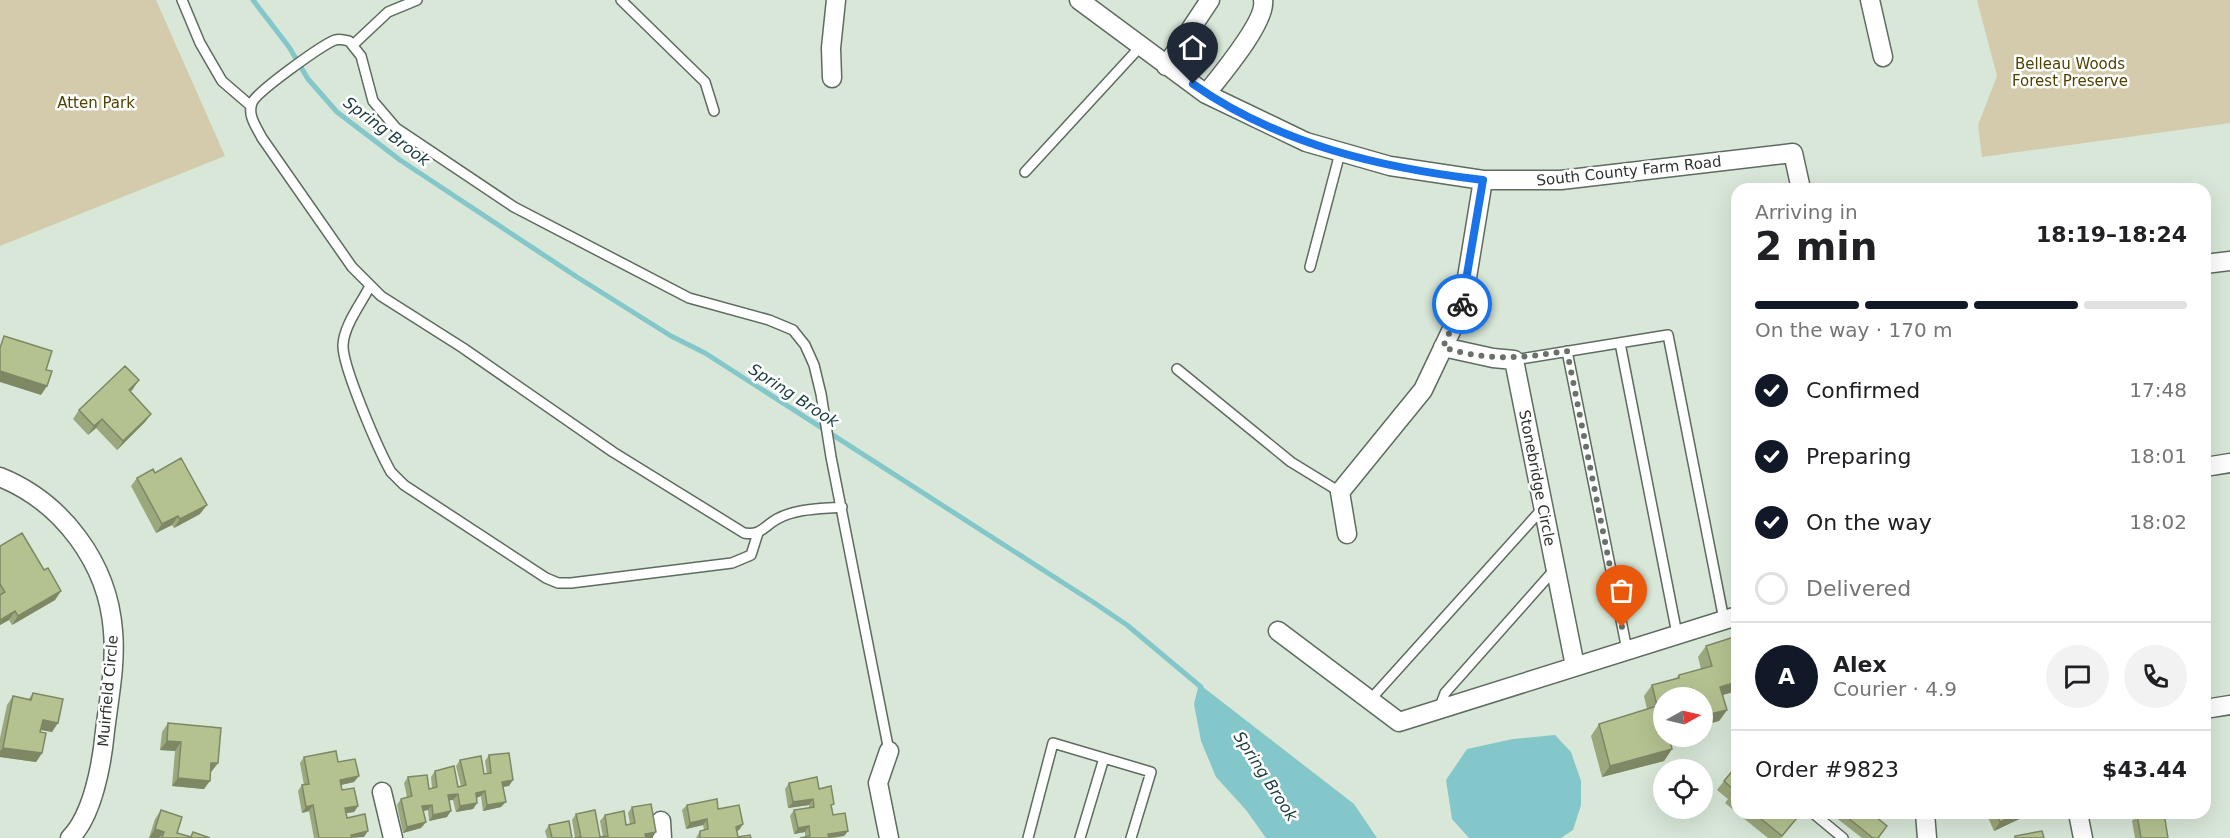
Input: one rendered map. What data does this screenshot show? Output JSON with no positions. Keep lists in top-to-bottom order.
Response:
{
  "streets": {
    "street": ["South County Farm Road", "Stonebridge Circle", "Muirfield Circle"]
  },
  "water": ["Spring Brook"],
  "parks": ["Belleau Woods Forest Preserve", "Atten Park"],
  "north": "right",
  "page": {
    "heading": ["2 min", "Arriving in", "18:19–18:24"],
    "panel": [
      "Alex",
      "Courier · 4.9",
      "Order #9823",
      "$43.44"
    ],
    "bar": "On the way · 170 m",
    "list": [
      ["Confirmed", "17:48"],
      ["Preparing", "18:01"],
      ["On the way", "18:02"],
      "Delivered"
    ],
    "round": "A"
  }
}
